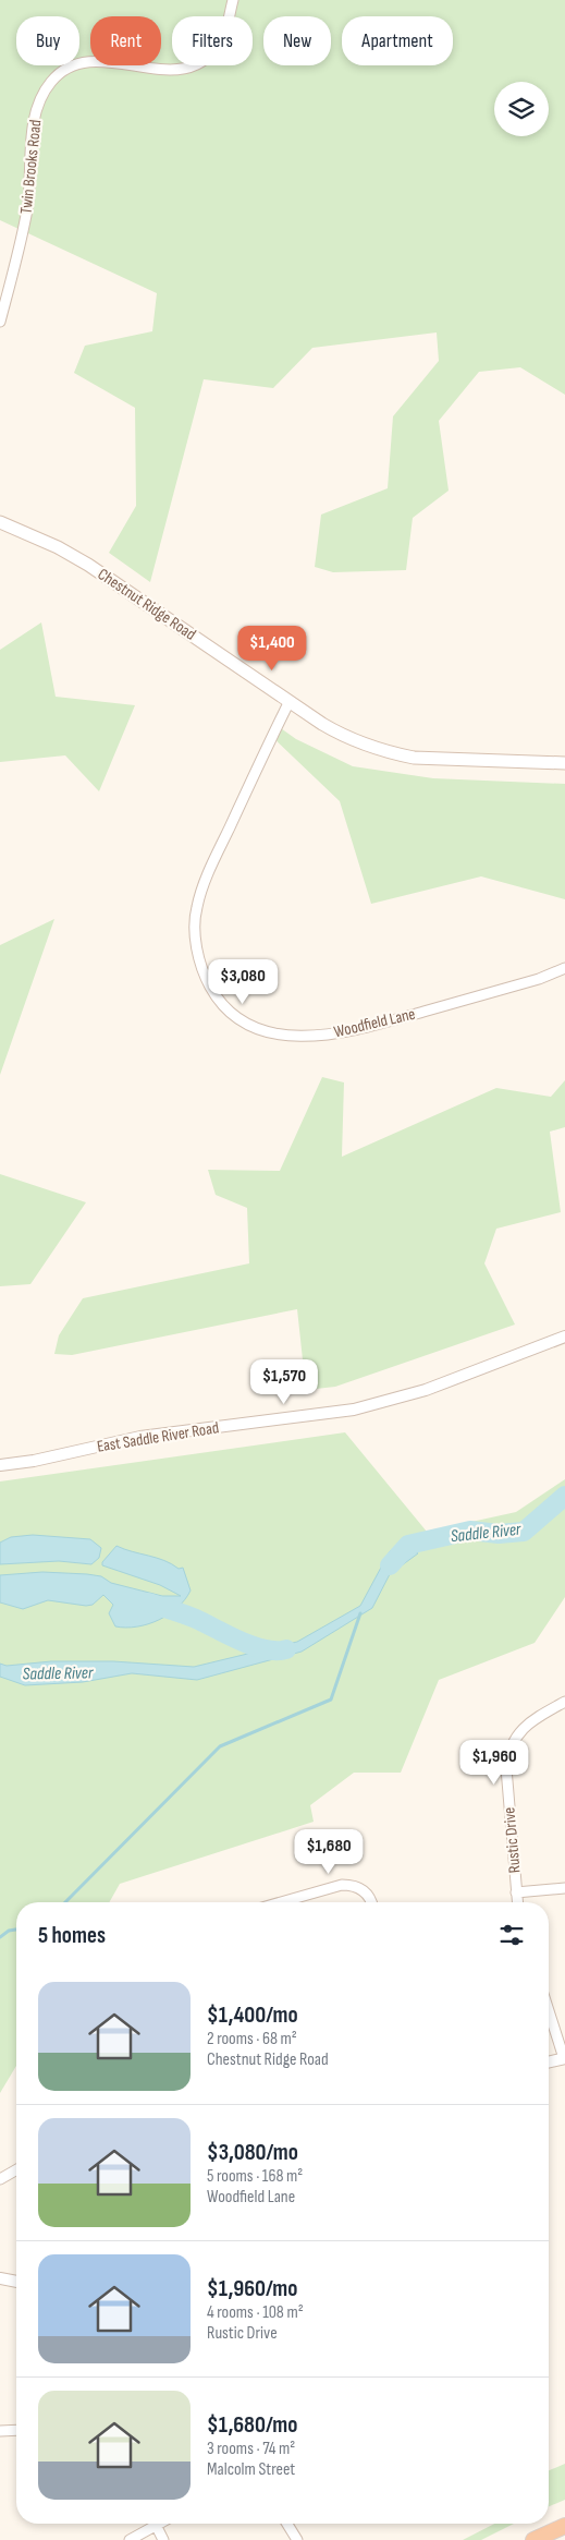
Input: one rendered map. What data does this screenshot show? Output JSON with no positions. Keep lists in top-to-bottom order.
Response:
{
  "streets": {
    "main road": ["Chestnut Ridge Road"],
    "street": [
      "Twin Brooks Road",
      "Woodfield Lane",
      "East Saddle River Road",
      "Rustic Drive"
    ]
  },
  "crossings": [
    ["Chestnut Ridge Road", "Woodfield Lane"]
  ],
  "water": ["Saddle River"],
  "page": {
    "chip": [
      "Buy",
      "Rent",
      "Filters",
      "New",
      "Apartment"
    ],
    "price": [
      "$1,400",
      "$3,080",
      "$1,570",
      "$1,960",
      "$1,680"
    ],
    "heading": "5 homes",
    "list": [
      {
        "name": "$1,400/mo",
        "note": "2 rooms · 68 m² · Chestnut Ridge Road"
      },
      {
        "name": "$3,080/mo",
        "note": "5 rooms · 168 m² · Woodfield Lane"
      },
      {
        "name": "$1,960/mo",
        "note": "4 rooms · 108 m² · Rustic Drive"
      },
      {
        "name": "$1,680/mo",
        "note": "3 rooms · 74 m² · Malcolm Street"
      }
    ]
  }
}
